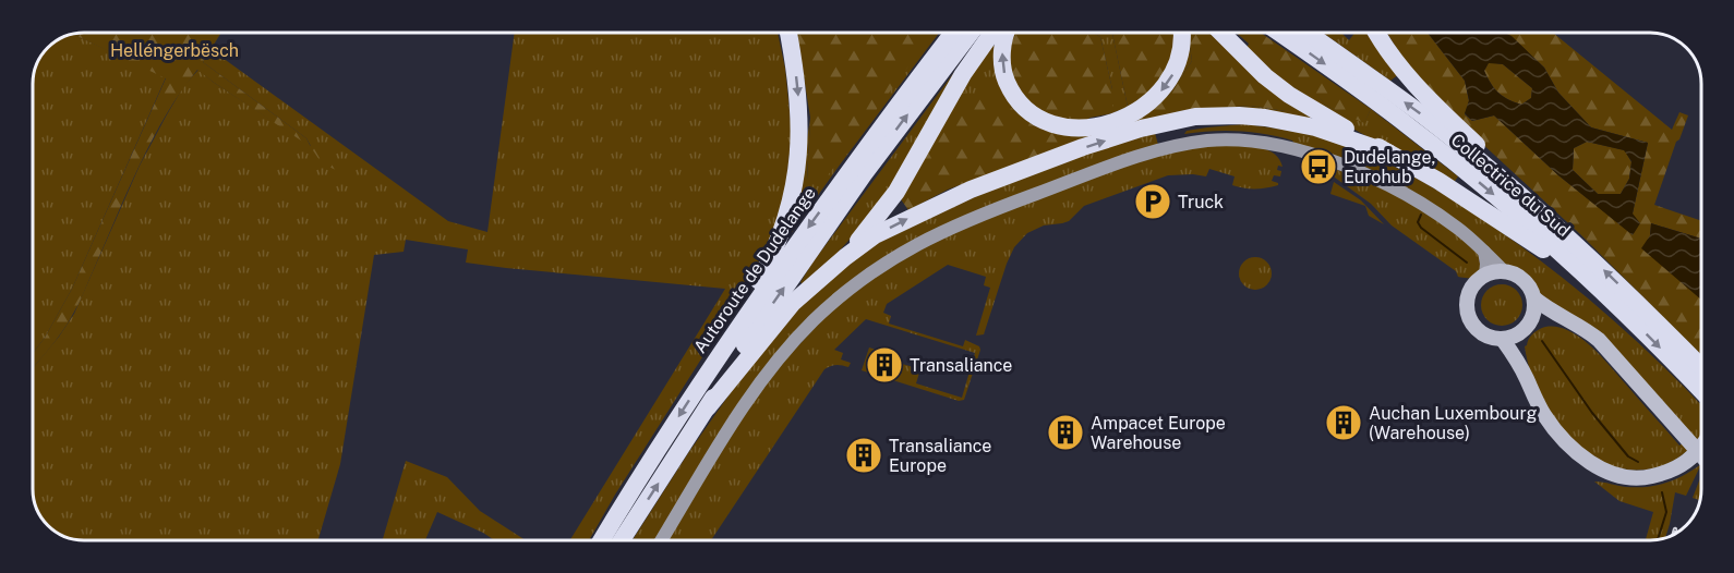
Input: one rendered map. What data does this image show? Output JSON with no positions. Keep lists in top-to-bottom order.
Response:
{
  "streets": {
    "highway": ["Collectrice du Sud", "Autoroute de Dudelange"]
  },
  "parks": ["Helléngerbësch"],
  "places": {
    "bus stop": ["Dudelange, Eurohub"],
    "parking": ["Truck"],
    "building": [
      "Transaliance",
      "Auchan Luxembourg (Warehouse)",
      "Ampacet Europe Warehouse",
      "Transaliance Europe"
    ]
  }
}
